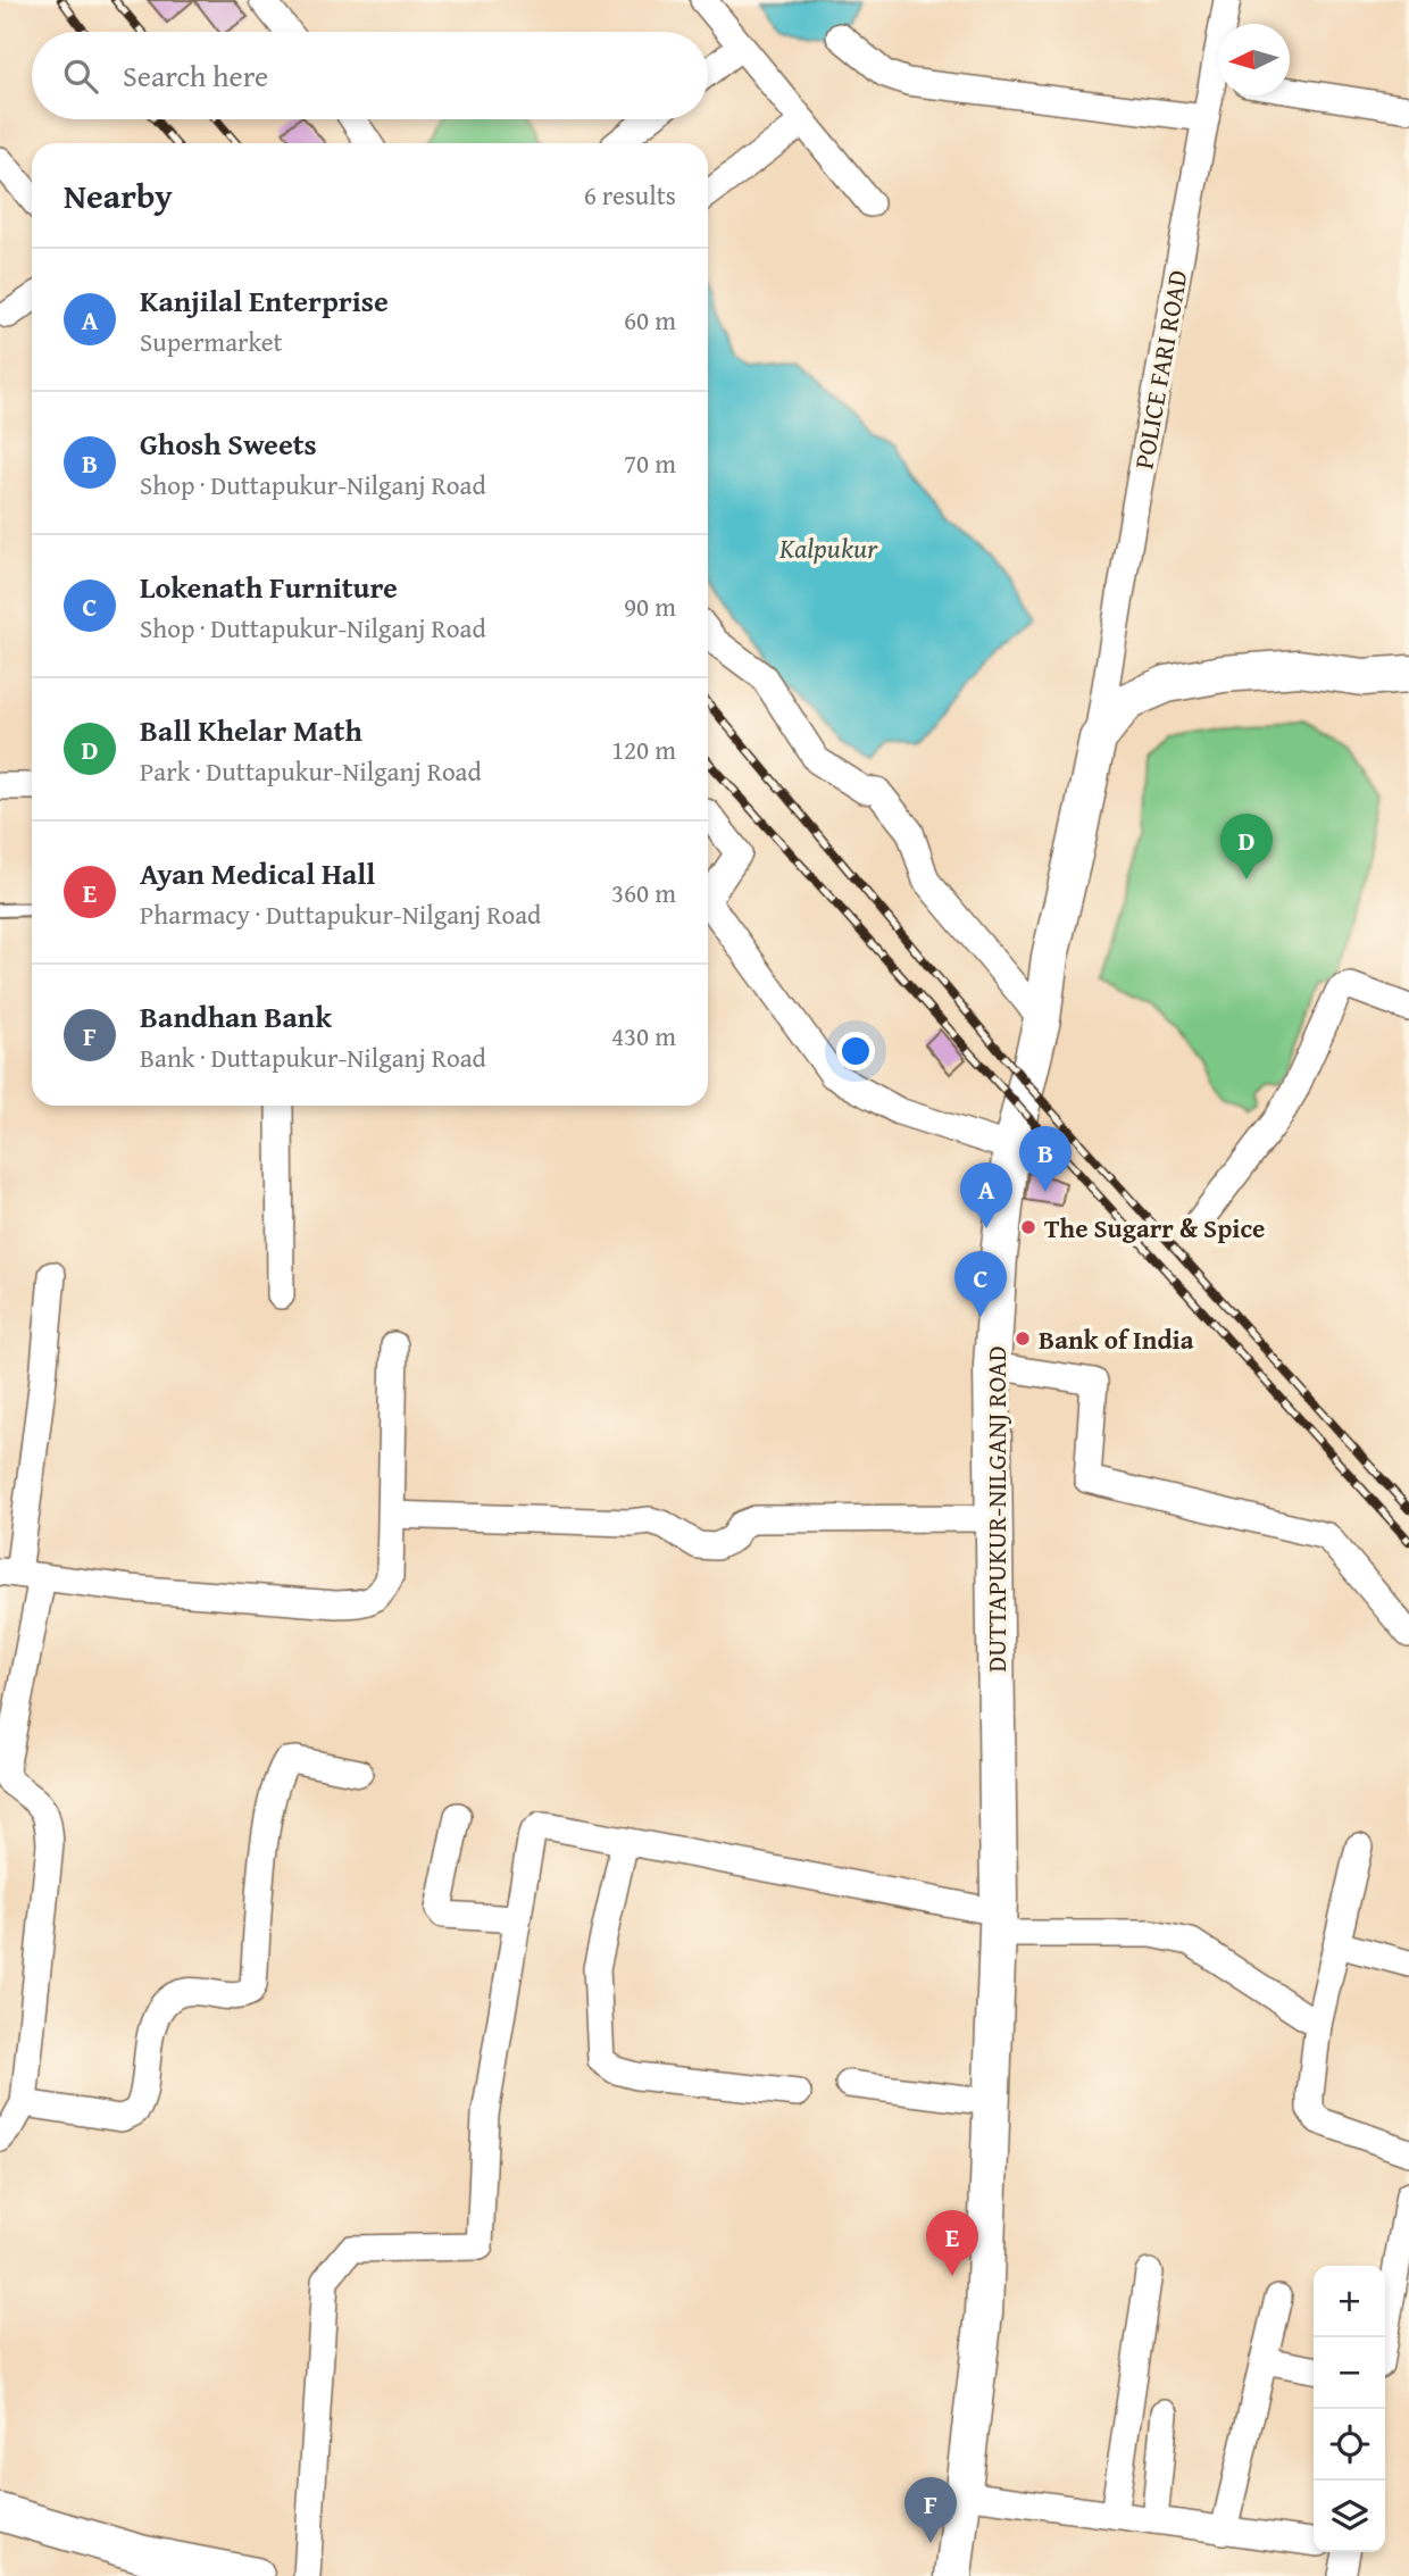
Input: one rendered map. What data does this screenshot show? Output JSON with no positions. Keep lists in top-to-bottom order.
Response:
{
  "streets": {
    "main road": ["DUTTAPUKUR-NILGANJ ROAD"],
    "street": ["POLICE FARI ROAD"]
  },
  "crossings": [
    ["POLICE FARI ROAD", "DUTTAPUKUR-NILGANJ ROAD"]
  ],
  "water": ["Kalpukur"],
  "places": ["The Sugarr & Spice", "Bank of India"],
  "north": "left",
  "page": {
    "search": "Search here",
    "heading": ["Nearby", "6 results"],
    "list": [
      {
        "mark": "A",
        "name": "Kanjilal Enterprise",
        "note": "Supermarket",
        "value": "60 m"
      },
      {
        "mark": "B",
        "name": "Ghosh Sweets",
        "note": "Shop · Duttapukur-Nilganj Road",
        "value": "70 m"
      },
      {
        "mark": "C",
        "name": "Lokenath Furniture",
        "note": "Shop · Duttapukur-Nilganj Road",
        "value": "90 m"
      },
      {
        "mark": "D",
        "name": "Ball Khelar Math",
        "note": "Park · Duttapukur-Nilganj Road",
        "value": "120 m"
      },
      {
        "mark": "E",
        "name": "Ayan Medical Hall",
        "note": "Pharmacy · Duttapukur-Nilganj Road",
        "value": "360 m"
      },
      {
        "mark": "F",
        "name": "Bandhan Bank",
        "note": "Bank · Duttapukur-Nilganj Road",
        "value": "430 m"
      }
    ],
    "pins": [
      "D",
      "B",
      "A",
      "C",
      "E",
      "F"
    ],
    "map_buttons": ["+", "−"]
  }
}
